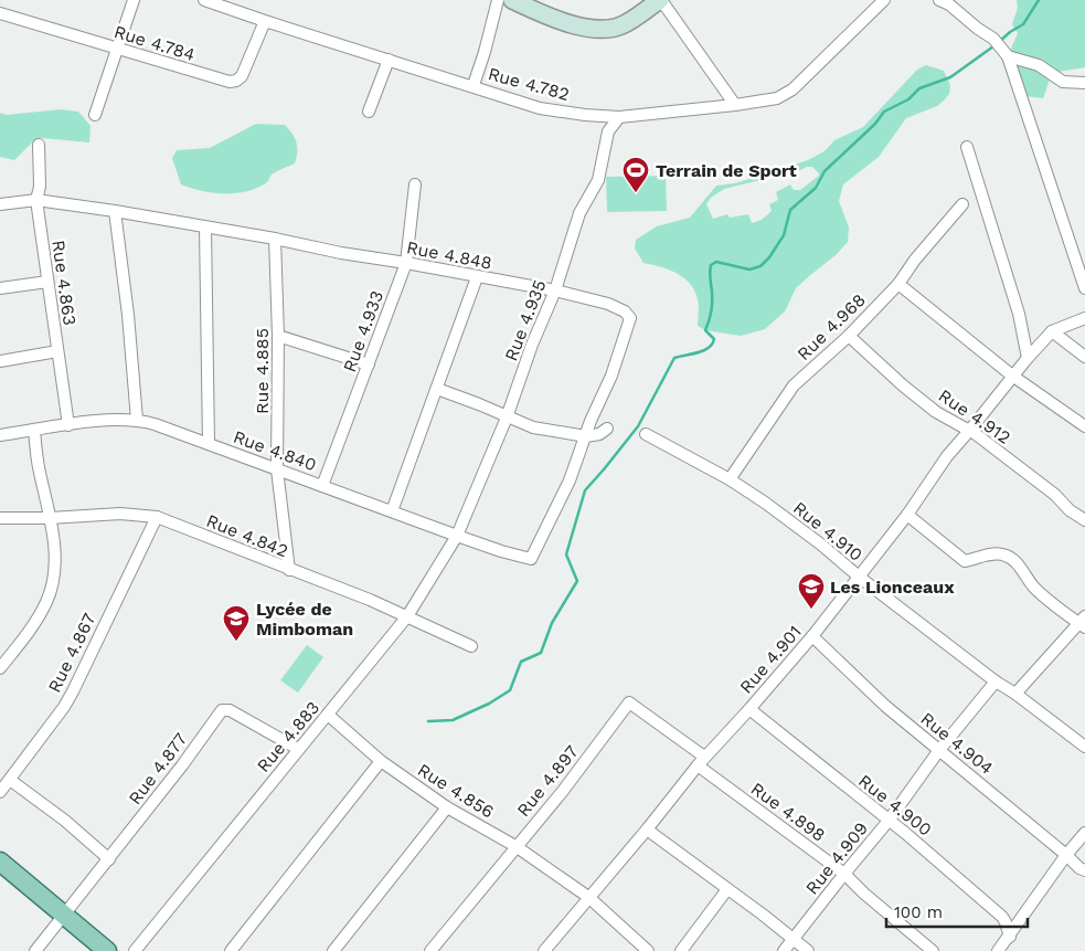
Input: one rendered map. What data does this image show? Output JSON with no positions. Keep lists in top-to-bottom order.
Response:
{
  "streets": {
    "street": [
      "Rue 4.784",
      "Rue 4.782",
      "Rue 4.848",
      "Rue 4.863",
      "Rue 4.935",
      "Rue 4.968",
      "Rue 4.933",
      "Rue 4.885",
      "Rue 4.912",
      "Rue 4.840",
      "Rue 4.910",
      "Rue 4.842",
      "Rue 4.867",
      "Rue 4.901",
      "Rue 4.883",
      "Rue 4.904",
      "Rue 4.877",
      "Rue 4.897",
      "Rue 4.856",
      "Rue 4.900",
      "Rue 4.898",
      "Rue 4.909"
    ]
  },
  "crossings": [
    ["Rue 4.784", "Rue 4.782"],
    ["Rue 4.782", "Rue 4.935"],
    ["Rue 4.848", "Rue 4.863"],
    ["Rue 4.848", "Rue 4.935"],
    ["Rue 4.848", "Rue 4.933"],
    ["Rue 4.848", "Rue 4.885"],
    ["Rue 4.848", "Rue 4.840"],
    ["Rue 4.863", "Rue 4.840"],
    ["Rue 4.935", "Rue 4.840"],
    ["Rue 4.935", "Rue 4.883"],
    ["Rue 4.968", "Rue 4.912"],
    ["Rue 4.968", "Rue 4.910"],
    ["Rue 4.933", "Rue 4.840"],
    ["Rue 4.885", "Rue 4.840"],
    ["Rue 4.885", "Rue 4.842"],
    ["Rue 4.912", "Rue 4.901"],
    ["Rue 4.840", "Rue 4.883"],
    ["Rue 4.910", "Rue 4.901"],
    ["Rue 4.910", "Rue 4.909"],
    ["Rue 4.842", "Rue 4.867"],
    ["Rue 4.842", "Rue 4.883"],
    ["Rue 4.901", "Rue 4.904"],
    ["Rue 4.901", "Rue 4.897"],
    ["Rue 4.901", "Rue 4.856"],
    ["Rue 4.901", "Rue 4.900"],
    ["Rue 4.901", "Rue 4.898"],
    ["Rue 4.883", "Rue 4.877"],
    ["Rue 4.883", "Rue 4.856"],
    ["Rue 4.904", "Rue 4.909"],
    ["Rue 4.897", "Rue 4.856"],
    ["Rue 4.897", "Rue 4.898"],
    ["Rue 4.900", "Rue 4.909"],
    ["Rue 4.898", "Rue 4.909"]
  ],
  "places": {
    "sports": ["Terrain de Sport"],
    "school or university": ["Les Lionceaux", "Lycée de Mimboman"]
  },
  "scale_bar": "100 m"
}
